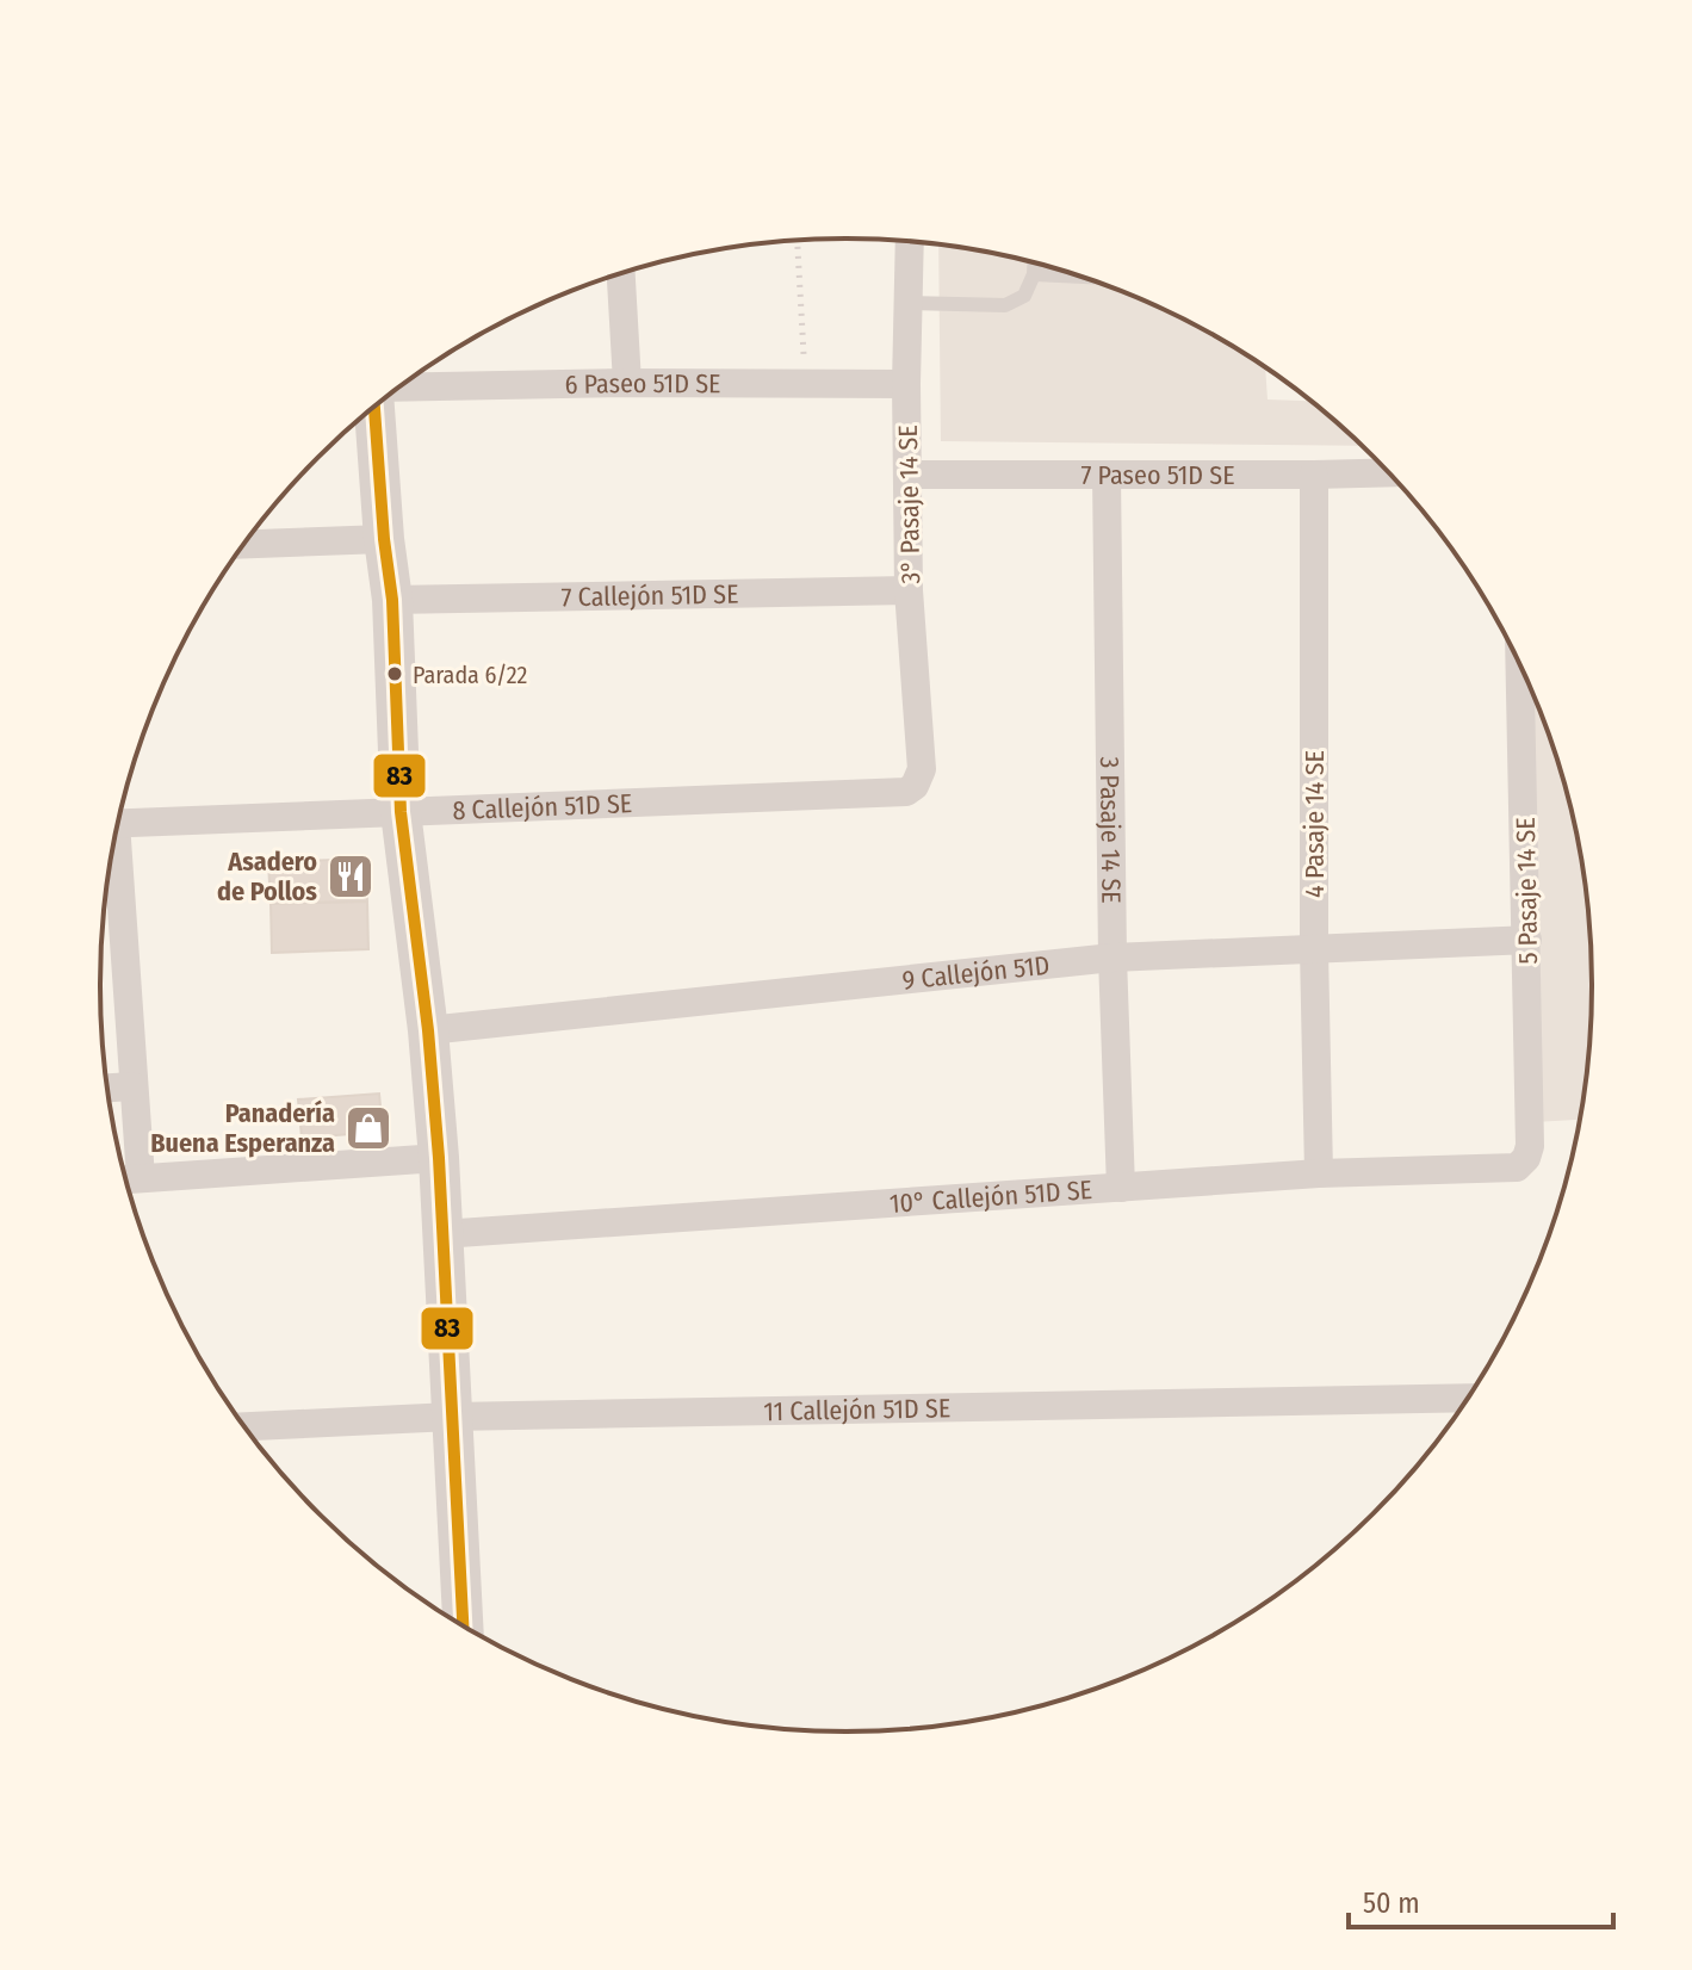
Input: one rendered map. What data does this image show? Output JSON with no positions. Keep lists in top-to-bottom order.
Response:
{
  "streets": {
    "street": [
      "6 Paseo 51D SE",
      "7 Paseo 51D SE",
      "3° Pasaje 14 SE",
      "7 Callejón 51D SE",
      "8 Callejón 51D SE",
      "4 Pasaje 14 SE",
      "3 Pasaje 14 SE",
      "5 Pasaje 14 SE",
      "9 Callejón 51D",
      "10° Callejón 51D SE",
      "11 Callejón 51D SE"
    ]
  },
  "crossings": [
    ["6 Paseo 51D SE", "3° Pasaje 14 SE"],
    ["7 Paseo 51D SE", "3° Pasaje 14 SE"],
    ["7 Paseo 51D SE", "4 Pasaje 14 SE"],
    ["7 Paseo 51D SE", "3 Pasaje 14 SE"],
    ["3° Pasaje 14 SE", "7 Callejón 51D SE"],
    ["3° Pasaje 14 SE", "8 Callejón 51D SE"],
    ["4 Pasaje 14 SE", "9 Callejón 51D"],
    ["4 Pasaje 14 SE", "10° Callejón 51D SE"],
    ["3 Pasaje 14 SE", "9 Callejón 51D"],
    ["3 Pasaje 14 SE", "10° Callejón 51D SE"],
    ["5 Pasaje 14 SE", "9 Callejón 51D"],
    ["5 Pasaje 14 SE", "10° Callejón 51D SE"]
  ],
  "places": {
    "other": ["Parada 6/22"],
    "restaurant": ["Asadero de Pollos"],
    "shop": ["Panadería Buena Esperanza"]
  },
  "lines": ["transit line 83"],
  "scale_bar": "50 m"
}
